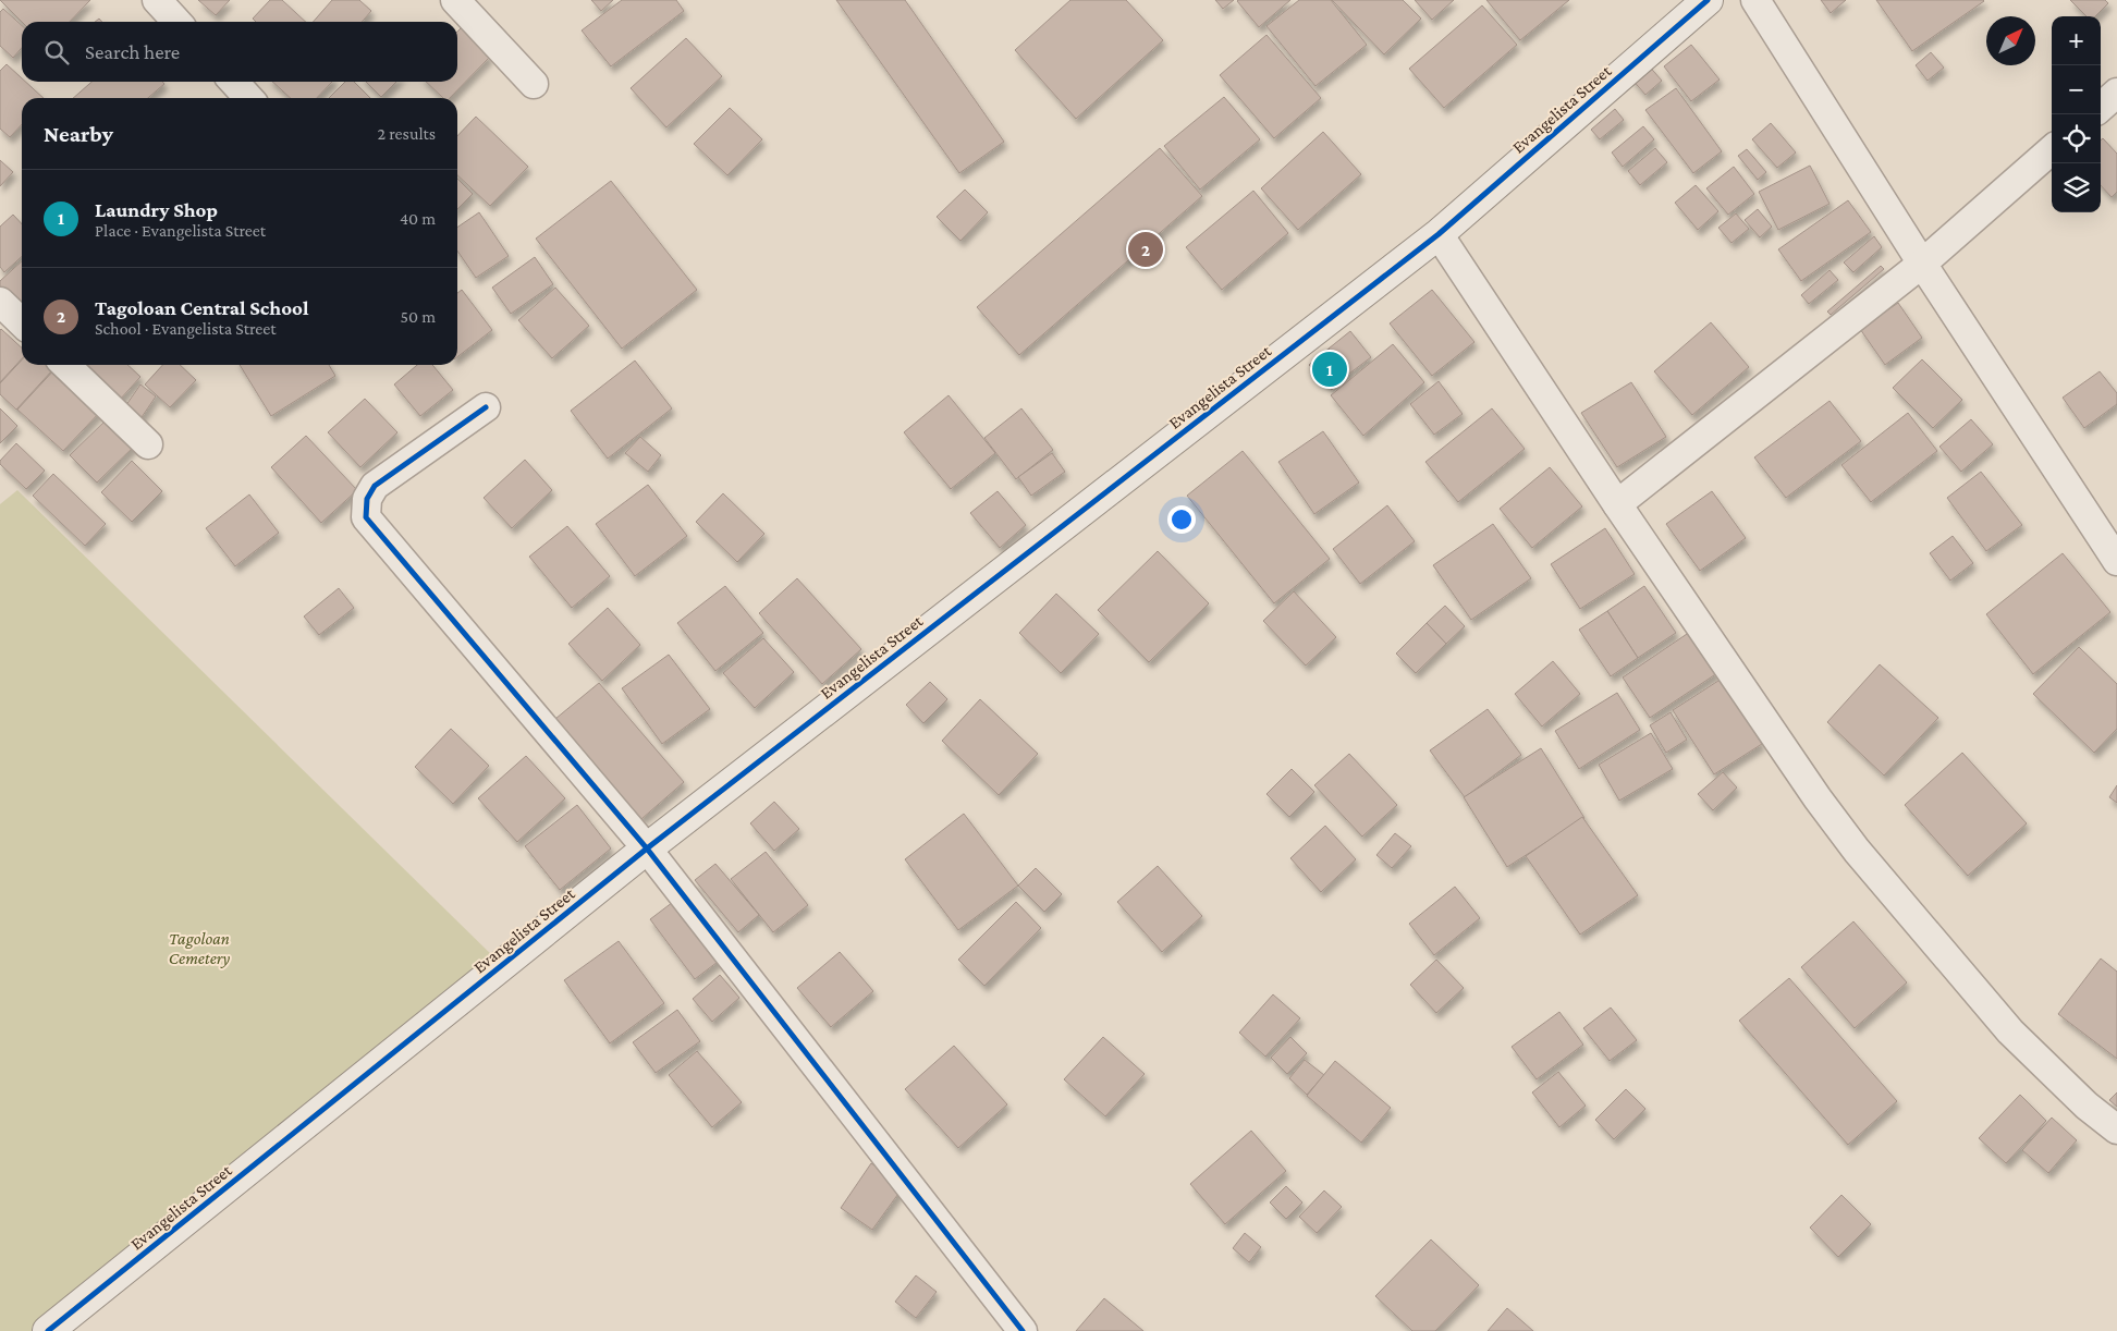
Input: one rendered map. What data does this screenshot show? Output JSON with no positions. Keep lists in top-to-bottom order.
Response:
{
  "streets": {
    "street": ["Evangelista Street"]
  },
  "parks": ["Tagoloan Cemetery"],
  "north": "top right",
  "page": {
    "map_buttons": ["+", "−"],
    "search": "Search here",
    "heading": ["Nearby", "2 results"],
    "list": [
      {
        "mark": "1",
        "name": "Laundry Shop",
        "note": "Place · Evangelista Street",
        "value": "40 m"
      },
      {
        "mark": "2",
        "name": "Tagoloan Central School",
        "note": "School · Evangelista Street",
        "value": "50 m"
      }
    ],
    "pins": ["2", "1"]
  }
}
